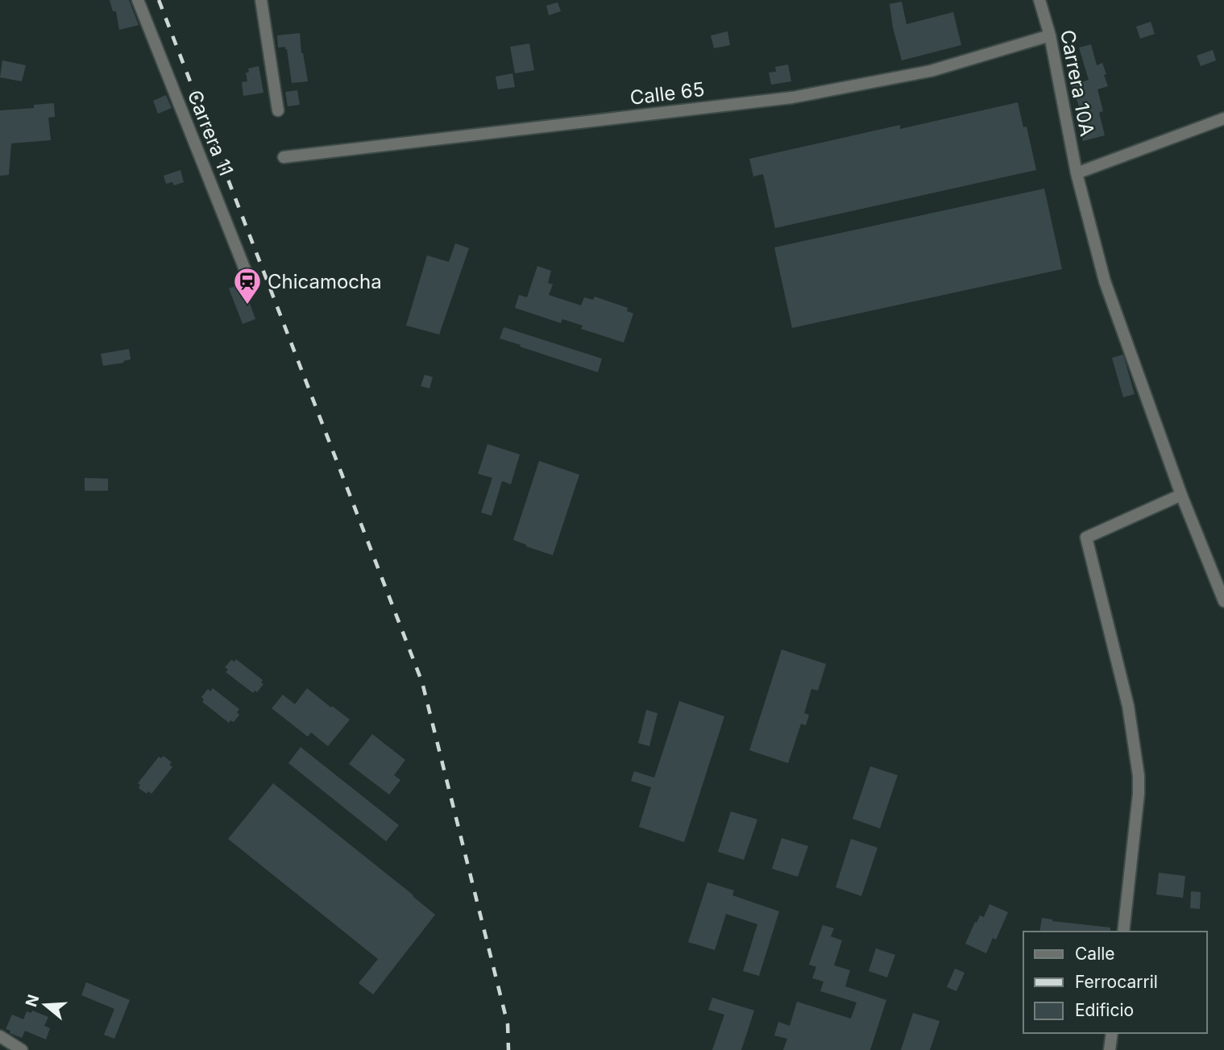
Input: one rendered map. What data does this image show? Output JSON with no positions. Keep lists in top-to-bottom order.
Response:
{
  "streets": {
    "street": ["Carrera 10A", "Calle 65", "Carrera 11"]
  },
  "crossings": [
    ["Carrera 10A", "Calle 65"]
  ],
  "places": {
    "station": ["Chicamocha"]
  },
  "legend": ["Calle", "Ferrocarril", "Edificio"],
  "north": "left"
}
